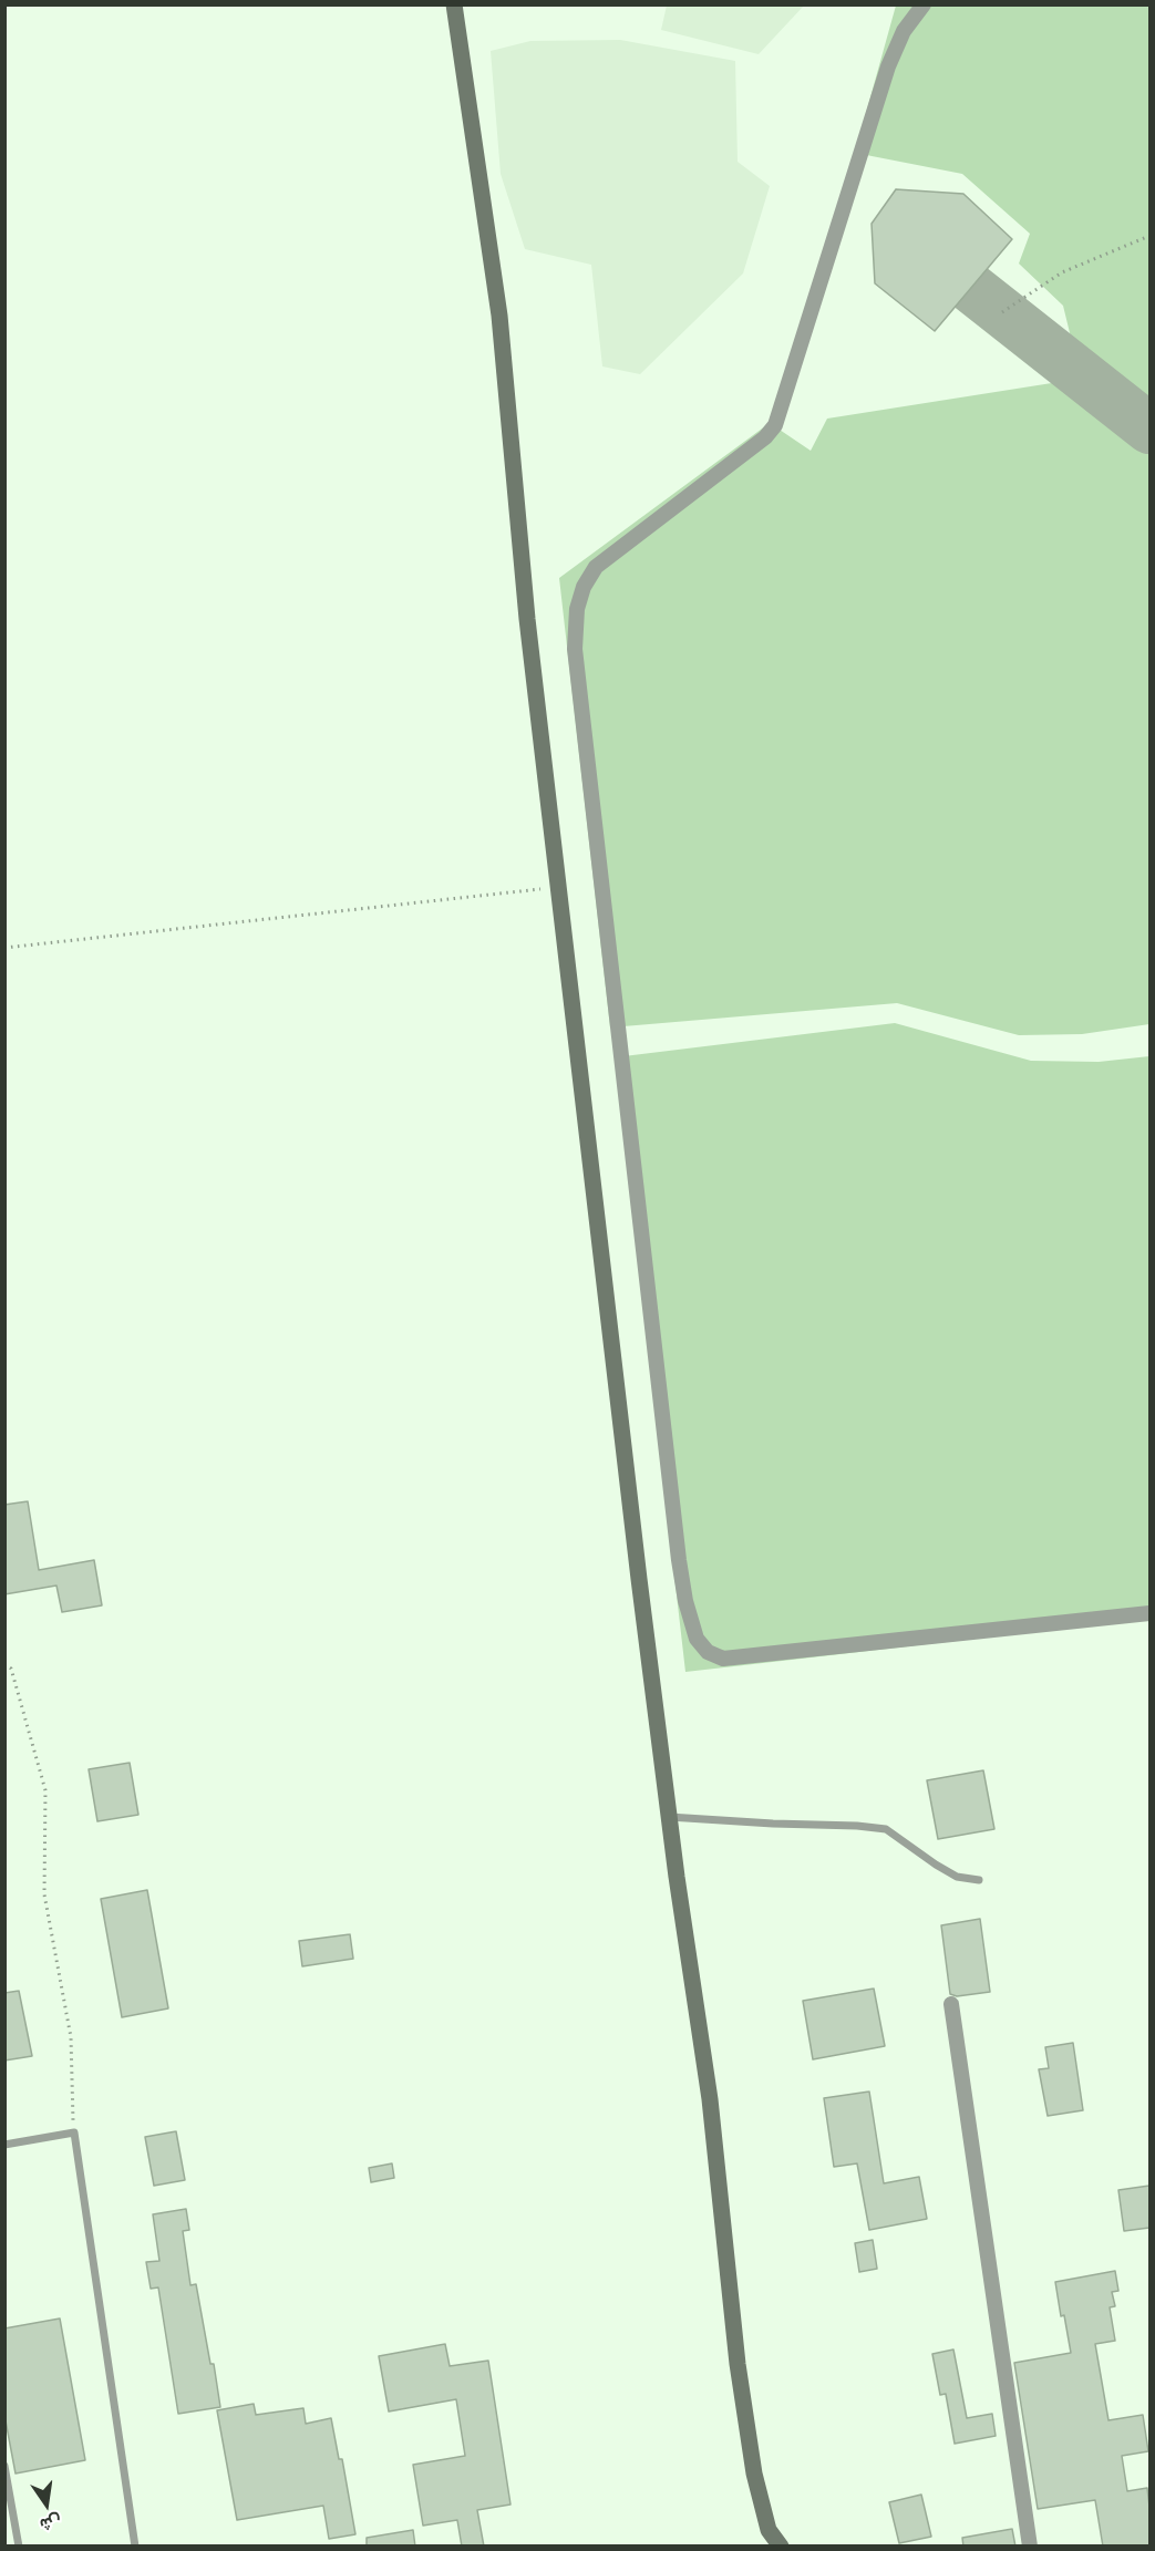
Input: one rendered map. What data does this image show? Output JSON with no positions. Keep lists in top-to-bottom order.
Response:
{
  "north": "bottom"
}
